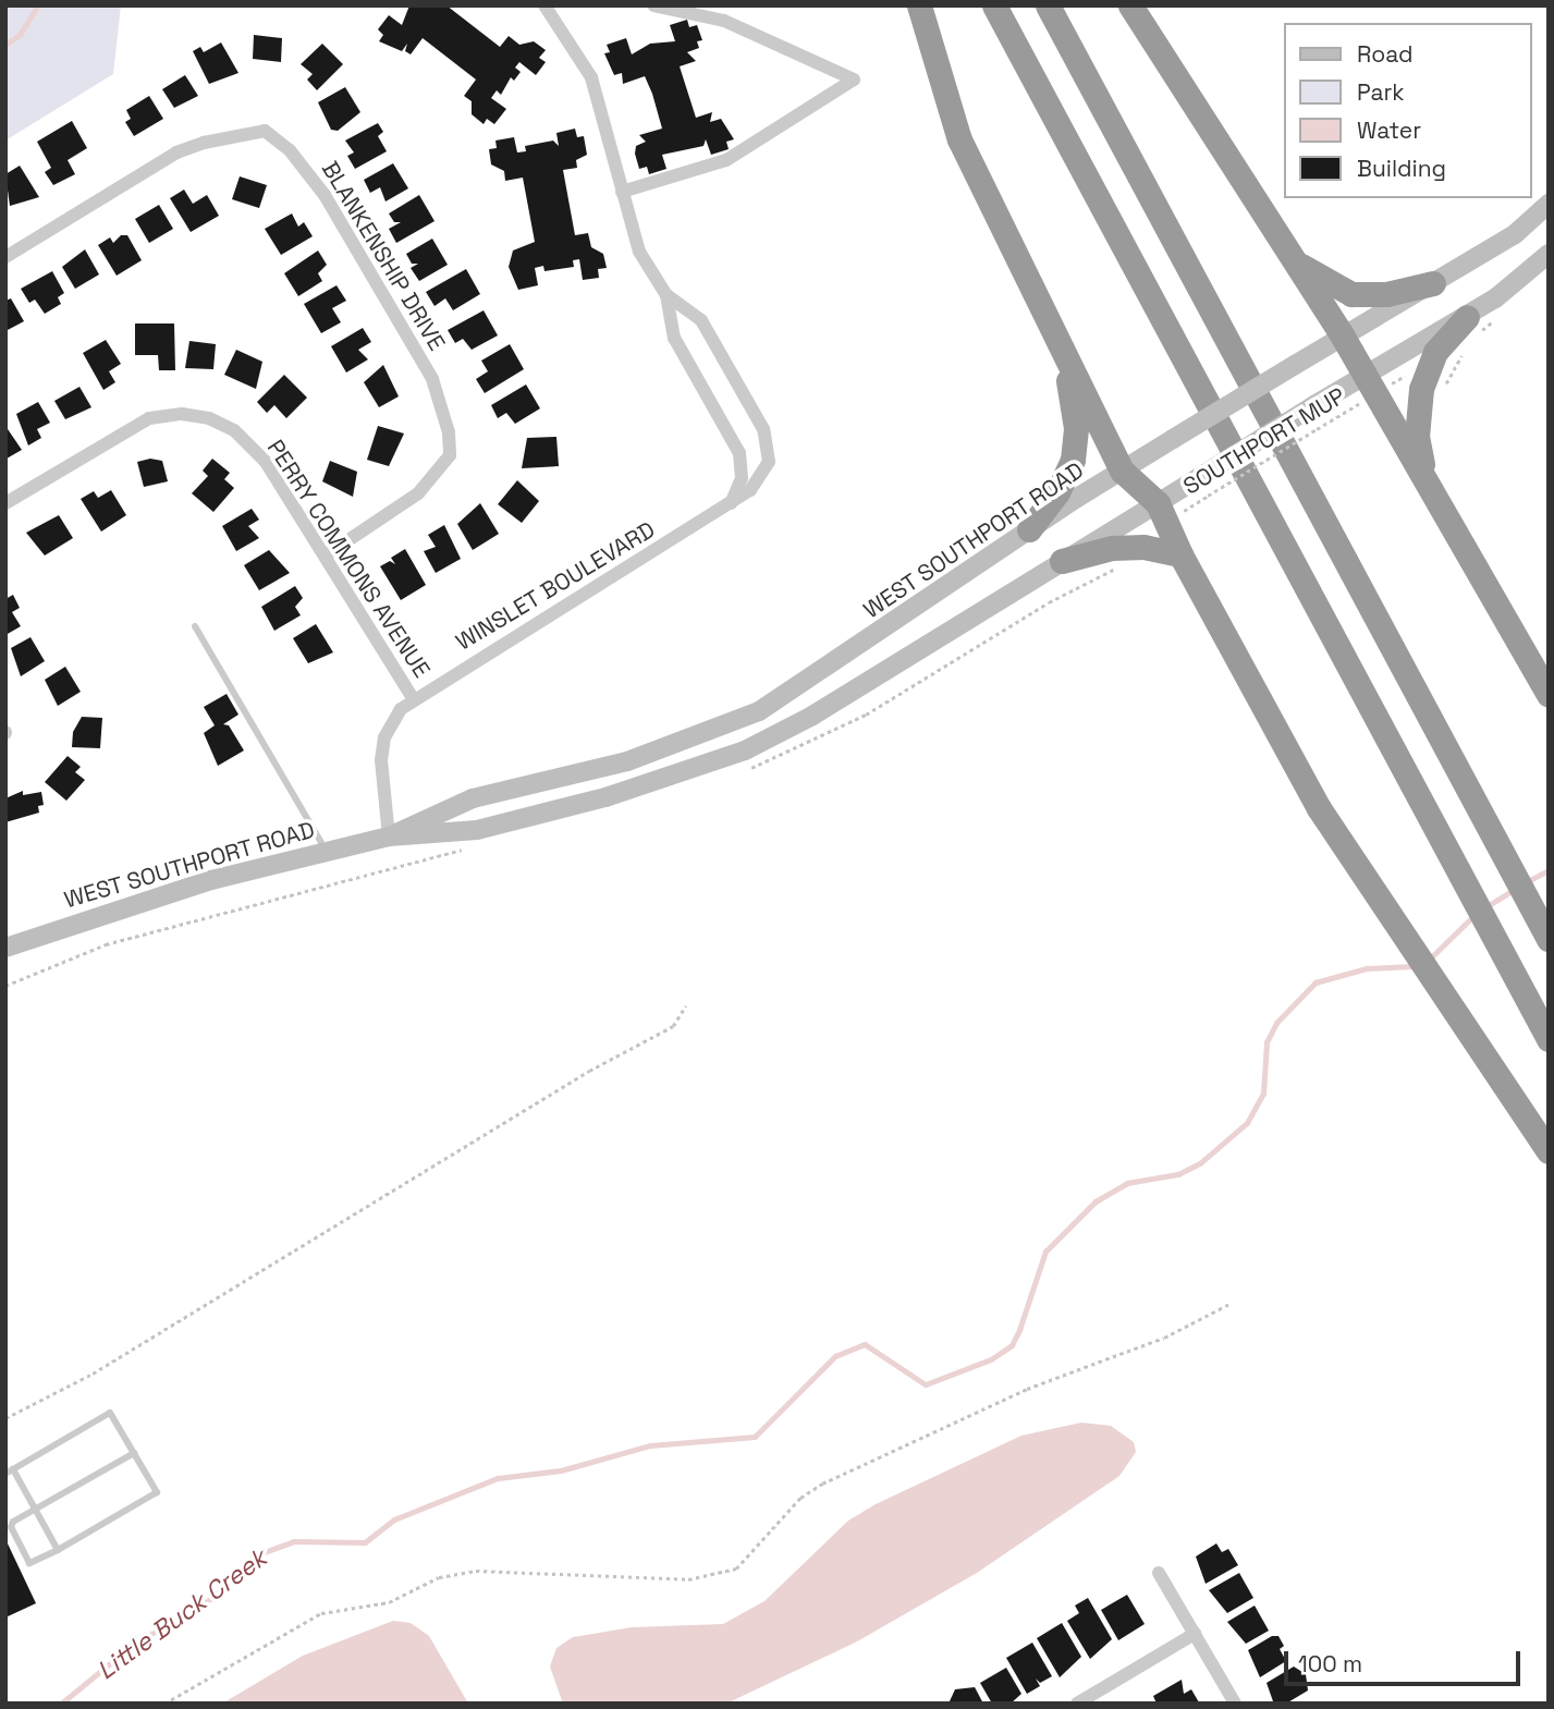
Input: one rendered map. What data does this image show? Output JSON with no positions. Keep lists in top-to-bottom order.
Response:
{
  "streets": {
    "main road": ["WEST SOUTHPORT ROAD"],
    "street": ["BLANKENSHIP DRIVE", "PERRY COMMONS AVENUE", "WINSLET BOULEVARD"],
    "path": ["SOUTHPORT MUP"]
  },
  "crossings": [
    ["BLANKENSHIP DRIVE", "PERRY COMMONS AVENUE"],
    ["SOUTHPORT MUP", "WEST SOUTHPORT ROAD"],
    ["WEST SOUTHPORT ROAD", "WINSLET BOULEVARD"],
    ["PERRY COMMONS AVENUE", "WINSLET BOULEVARD"]
  ],
  "water": ["Little Buck Creek"],
  "legend": [
    "Road",
    "Park",
    "Water",
    "Building"
  ],
  "scale_bar": "100 m"
}
